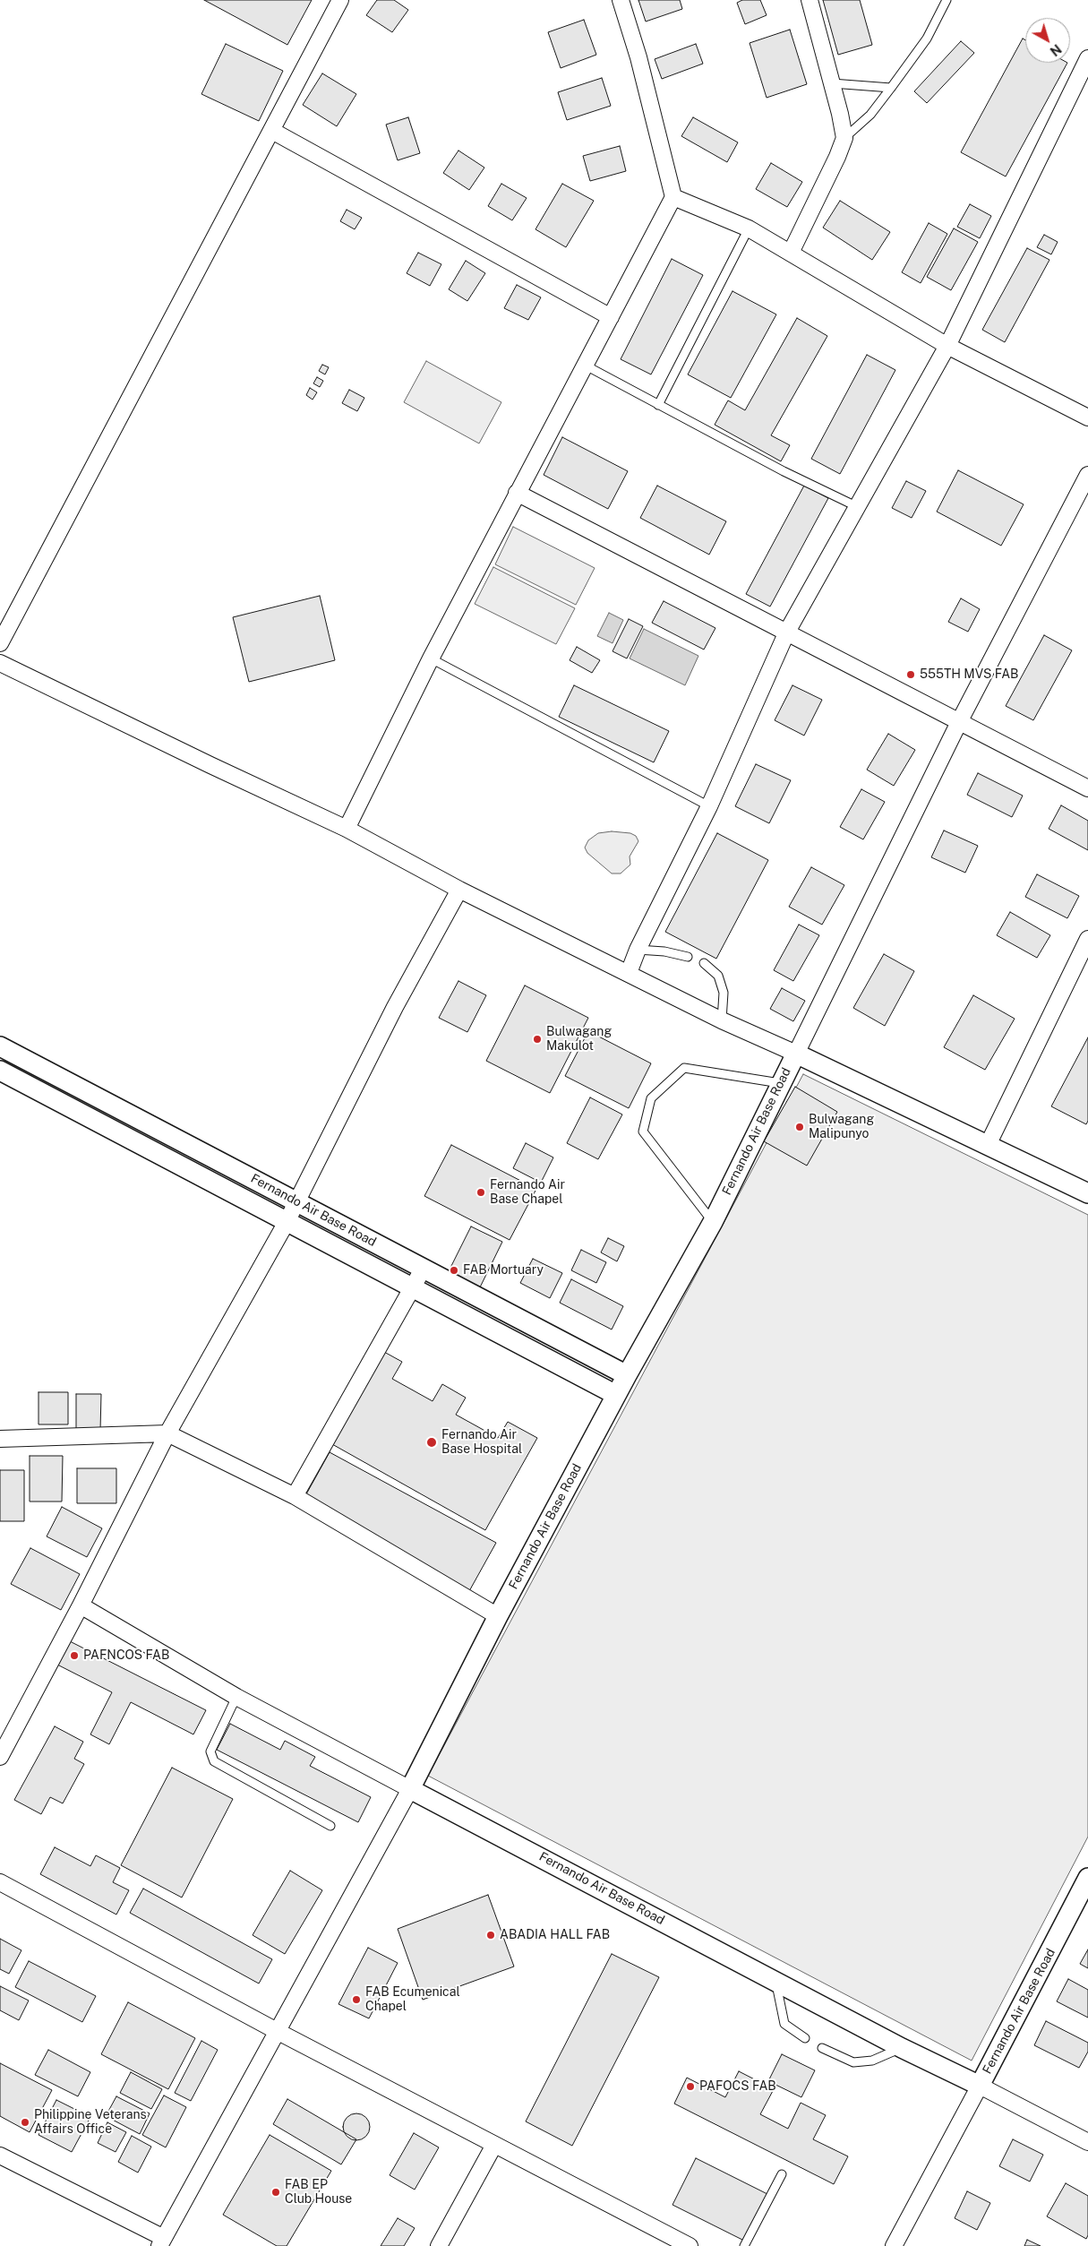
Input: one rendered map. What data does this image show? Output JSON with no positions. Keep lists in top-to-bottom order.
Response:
{
  "streets": {
    "street": ["Fernando Air Base Road"]
  },
  "places": [
    "555TH MVS FAB",
    "Bulwagang Makulot",
    "Bulwagang Malipunyo",
    "Fernando Air Base Chapel",
    "FAB Mortuary",
    "Fernando Air Base Hospital",
    "PAFNCOS FAB",
    "ABADIA HALL FAB",
    "FAB Ecumenical Chapel",
    "PAFOCS FAB",
    "Philippine Veterans Affairs Office",
    "FAB EP Club House"
  ],
  "north": "bottom right"
}
